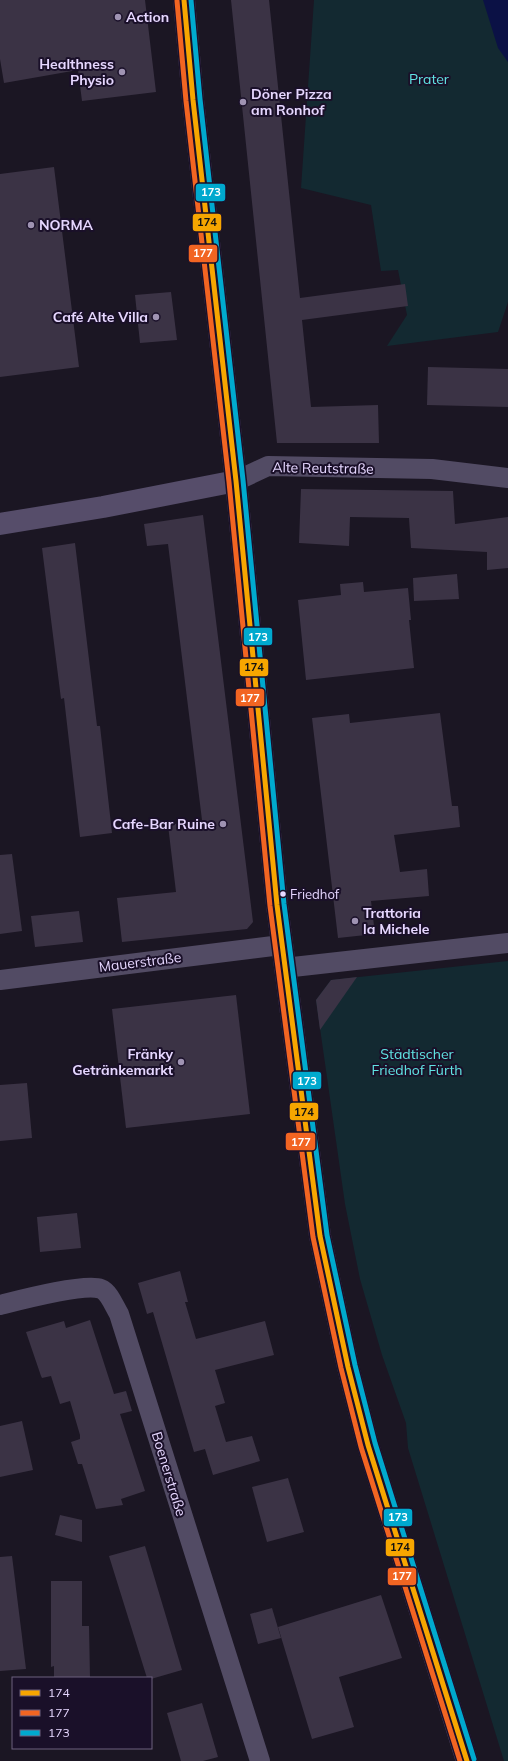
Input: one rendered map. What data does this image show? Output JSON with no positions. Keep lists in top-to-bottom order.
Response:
{
  "streets": {
    "main road": ["Alte Reutstraße"],
    "street": ["Mauerstraße", "Boenerstraße"]
  },
  "parks": ["Prater", "Städtischer Friedhof Fürth"],
  "places": [
    "Action",
    "Healthness Physio",
    "Döner Pizza am Ronhof",
    "NORMA",
    "Café Alte Villa",
    "Cafe-Bar Ruine",
    "Friedhof",
    "Trattoria la Michele",
    "Fränky Getränkemarkt"
  ],
  "lines": ["transit line 174", "transit line 173", "transit line 177"],
  "legend": ["174", "177", "173"]
}
